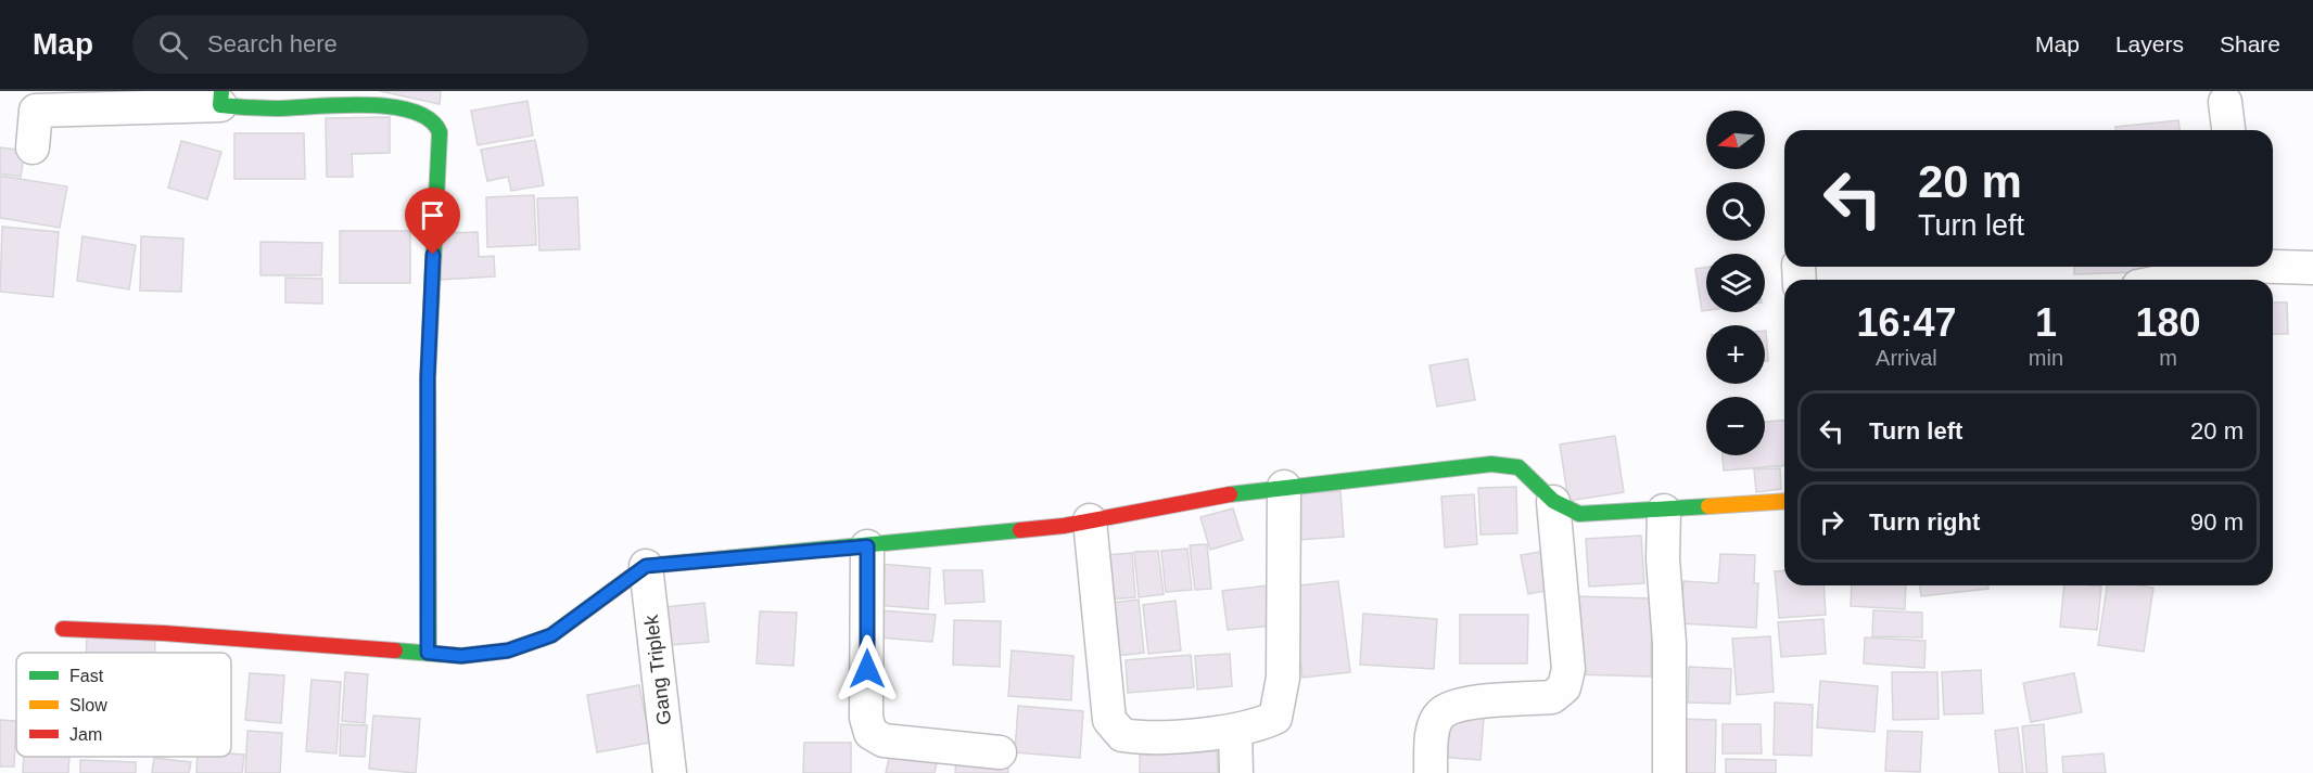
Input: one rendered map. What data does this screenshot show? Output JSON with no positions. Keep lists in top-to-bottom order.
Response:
{
  "streets": {
    "street": ["Gang Triplek"]
  },
  "legend": ["Fast", "Slow", "Jam"],
  "north": "left",
  "page": {
    "header": "Map",
    "search": "Search here",
    "nav": ["Map", "Layers", "Share"],
    "map_buttons": ["+", "−"],
    "turn": ["20 m", "Turn left"],
    "eta": [
      "16:47",
      "Arrival",
      "1",
      "min",
      "180",
      "m"
    ],
    "list": [
      {
        "name": "Turn left",
        "value": "20 m"
      },
      {
        "name": "Turn right",
        "value": "90 m"
      }
    ]
  }
}
